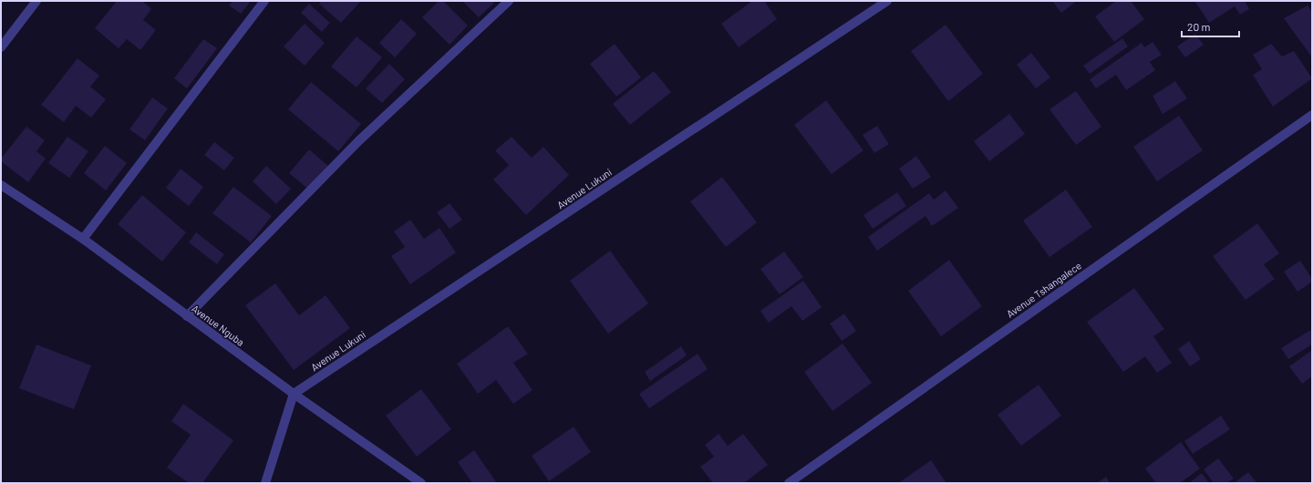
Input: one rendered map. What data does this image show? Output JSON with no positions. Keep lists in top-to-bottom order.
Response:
{
  "streets": {
    "street": ["Avenue Lukuni", "Avenue Tshangalece", "Avenue Nguba"]
  },
  "crossings": [
    ["Avenue Lukuni", "Avenue Nguba"]
  ],
  "scale_bar": "20 m"
}
